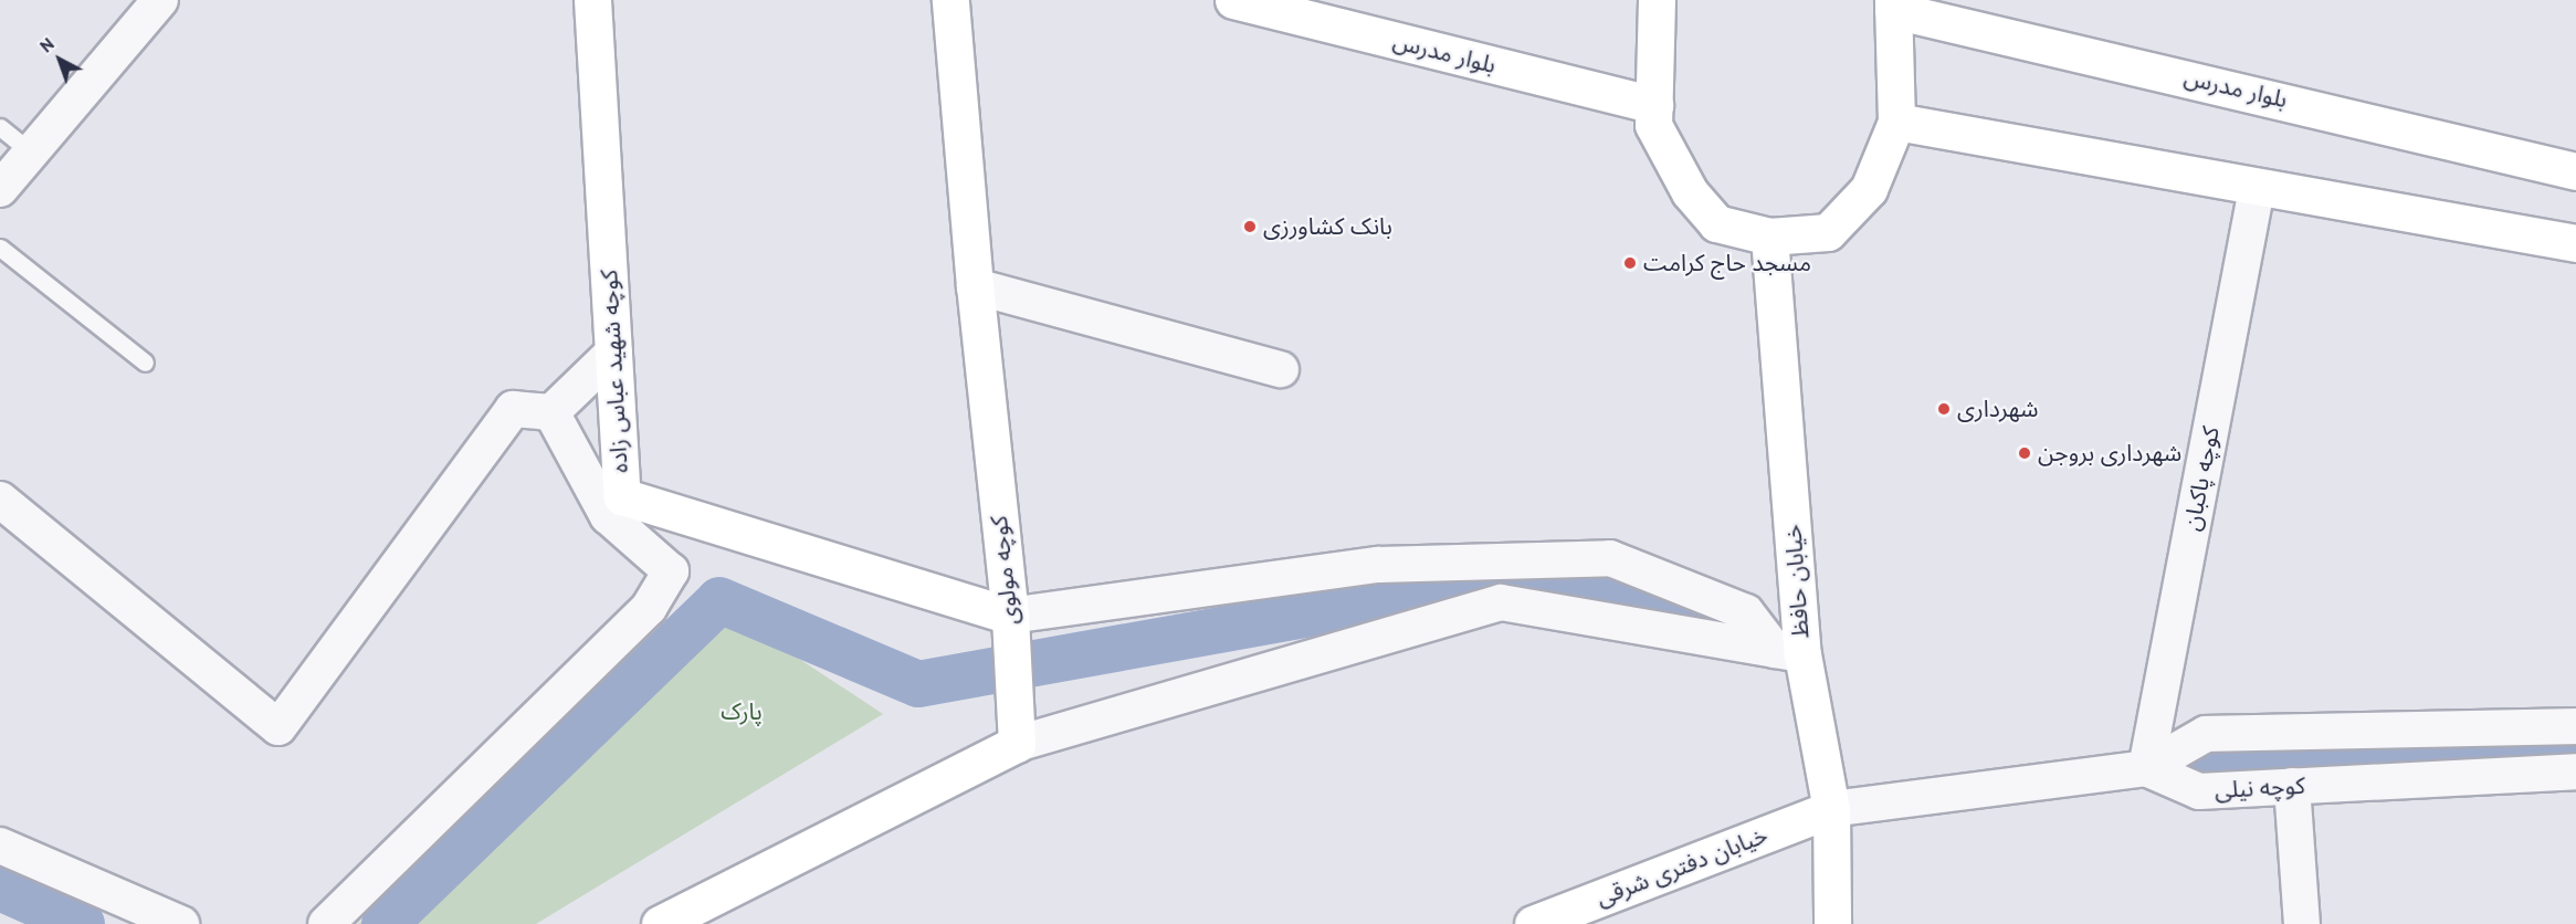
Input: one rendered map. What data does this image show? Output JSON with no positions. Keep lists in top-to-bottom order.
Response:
{
  "streets": {
    "street": [
      "بلوار مدرس",
      "کوچه شهید عباس زاده",
      "کوچه پاکبان",
      "کوچه مولوی",
      "خیابان حافظ",
      "کوچه نیلی",
      "خیابان دفتری شرقی"
    ]
  },
  "crossings": [
    ["کوچه شهید عباس زاده", "کوچه مولوی"],
    ["کوچه پاکبان", "کوچه نیلی"],
    ["خیابان حافظ", "خیابان دفتری شرقی"]
  ],
  "parks": ["پارک"],
  "places": [
    "بانک کشاورزی",
    "مسجد حاج کرامت",
    "شهرداری",
    "شهرداری بروجن"
  ],
  "north": "top left"
}
